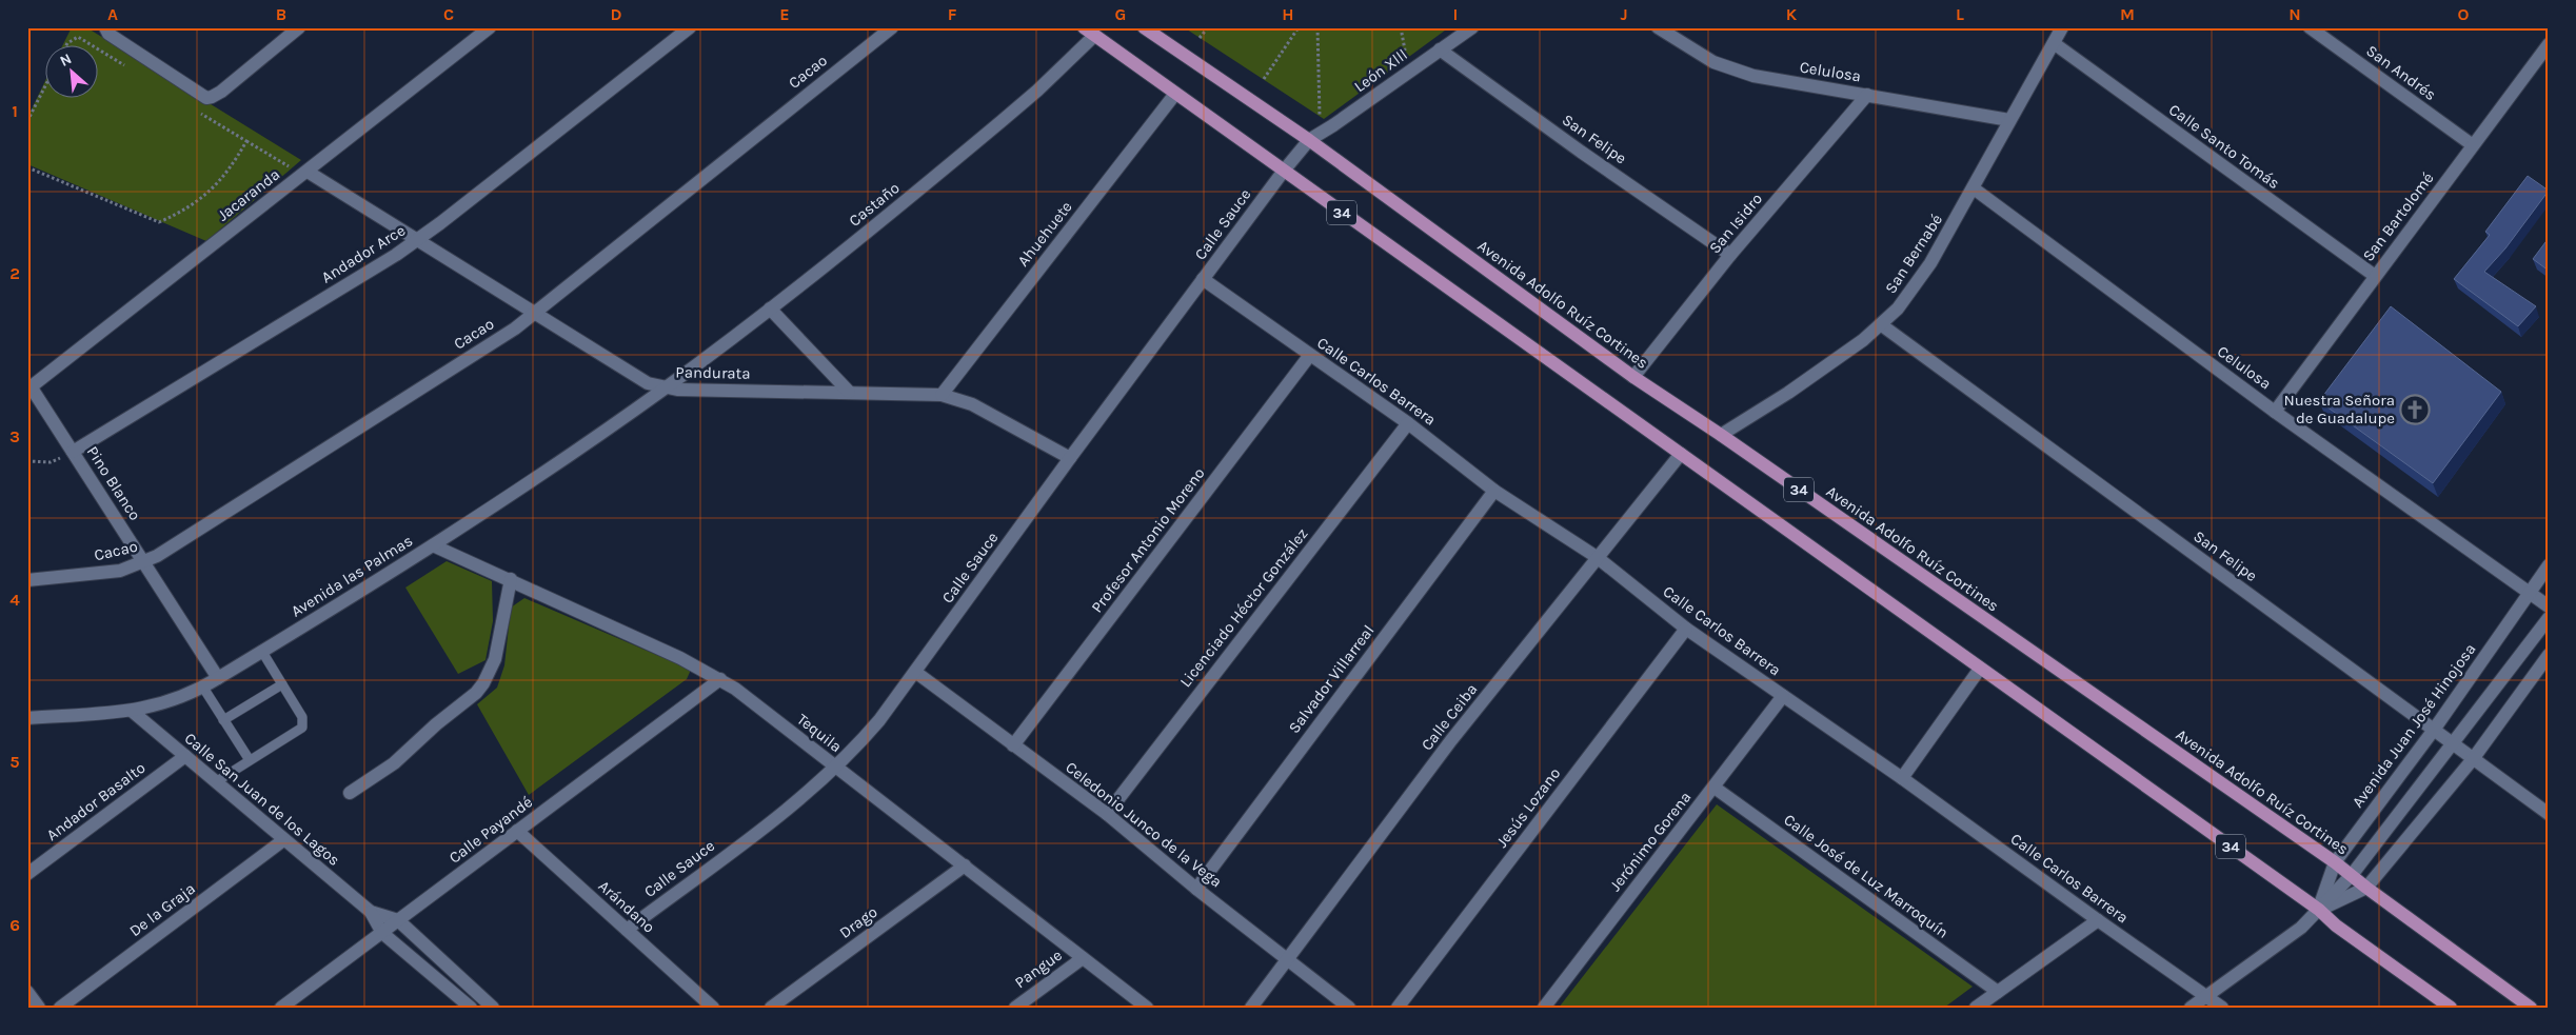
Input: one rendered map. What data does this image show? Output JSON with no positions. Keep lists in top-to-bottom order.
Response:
{
  "streets": {
    "main road": ["34", "Avenida Adolfo Ruíz Cortines"],
    "street": [
      "León Xlll",
      "Cacao",
      "Celulosa",
      "San Andrés",
      "San Felipe",
      "Calle Santo Tomás",
      "Jacaranda",
      "Castaño",
      "San Bartolomé",
      "San Isidro",
      "Calle Sauce",
      "Ahuehuete",
      "Andador Arce",
      "San Bernabé",
      "Pandurata",
      "Calle Carlos Barrera",
      "Pino Blanco",
      "Profesor Antonio Moreno",
      "Avenida las Palmas",
      "Licenciado Héctor González",
      "Salvador Villarreal",
      "Calle Ceiba",
      "Avenida Juan José Hinojosa",
      "Tequila",
      "Calle San Juan de los Lagos",
      "Andador Basalto",
      "Jesús Lozano",
      "Celedonio Junco de la Vega",
      "Calle Payandé",
      "Jerónimo Gorena",
      "Calle José de Luz Marroquín",
      "Arándano",
      "De la Graja",
      "Drago",
      "Pangue"
    ]
  },
  "crossings": [
    ["León Xlll", "San Felipe"],
    ["León Xlll", "34"],
    ["León Xlll", "Calle Sauce"],
    ["León Xlll", "Avenida Adolfo Ruíz Cortines"],
    ["Cacao", "Pandurata"],
    ["Cacao", "Pino Blanco"],
    ["Celulosa", "San Bartolomé"],
    ["Celulosa", "San Isidro"],
    ["Celulosa", "San Bernabé"],
    ["Celulosa", "Avenida Juan José Hinojosa"],
    ["San Andrés", "San Bartolomé"],
    ["San Felipe", "San Isidro"],
    ["San Felipe", "San Bernabé"],
    ["San Felipe", "Avenida Juan José Hinojosa"],
    ["Calle Santo Tomás", "San Bartolomé"],
    ["Calle Santo Tomás", "San Bernabé"],
    ["Jacaranda", "Pandurata"],
    ["Jacaranda", "Pino Blanco"],
    ["Castaño", "34"],
    ["Castaño", "Pandurata"],
    ["Castaño", "Avenida las Palmas"],
    ["34", "Calle Sauce"],
    ["34", "Ahuehuete"],
    ["34", "Calle Ceiba"],
    ["34", "Avenida Juan José Hinojosa"],
    ["San Isidro", "Avenida Adolfo Ruíz Cortines"],
    ["Calle Sauce", "Pandurata"],
    ["Calle Sauce", "Calle Carlos Barrera"],
    ["Calle Sauce", "Tequila"],
    ["Calle Sauce", "Celedonio Junco de la Vega"],
    ["Calle Sauce", "Arándano"],
    ["Ahuehuete", "Pandurata"],
    ["Andador Arce", "Pandurata"],
    ["Andador Arce", "Pino Blanco"],
    ["San Bernabé", "Avenida Adolfo Ruíz Cortines"],
    ["Avenida Adolfo Ruíz Cortines", "Avenida Juan José Hinojosa"],
    ["Pandurata", "Avenida las Palmas"],
    ["Calle Carlos Barrera", "Profesor Antonio Moreno"],
    ["Calle Carlos Barrera", "Licenciado Héctor González"],
    ["Calle Carlos Barrera", "Salvador Villarreal"],
    ["Calle Carlos Barrera", "Calle Ceiba"],
    ["Calle Carlos Barrera", "Avenida Juan José Hinojosa"],
    ["Calle Carlos Barrera", "Jesús Lozano"],
    ["Calle Carlos Barrera", "Jerónimo Gorena"],
    ["Pino Blanco", "Avenida las Palmas"],
    ["Profesor Antonio Moreno", "Celedonio Junco de la Vega"],
    ["Avenida las Palmas", "Tequila"],
    ["Avenida las Palmas", "Calle San Juan de los Lagos"],
    ["Licenciado Héctor González", "Celedonio Junco de la Vega"],
    ["Salvador Villarreal", "Celedonio Junco de la Vega"],
    ["Calle Ceiba", "Celedonio Junco de la Vega"],
    ["Tequila", "Calle Payandé"],
    ["Tequila", "Drago"],
    ["Tequila", "Pangue"],
    ["Calle San Juan de los Lagos", "Andador Basalto"],
    ["Calle San Juan de los Lagos", "Calle Payandé"],
    ["Calle San Juan de los Lagos", "De la Graja"],
    ["Calle Payandé", "Arándano"],
    ["Jerónimo Gorena", "Calle José de Luz Marroquín"]
  ],
  "places": {
    "church": ["Nuestra Señora de Guadalupe"]
  },
  "north": "top left",
  "grid": {
    "columns": [
      "A",
      "B",
      "C",
      "D",
      "E",
      "F",
      "G",
      "H",
      "I",
      "J",
      "K",
      "L",
      "M",
      "N",
      "O"
    ],
    "rows": [
      "1",
      "2",
      "3",
      "4",
      "5",
      "6"
    ]
  }
}
